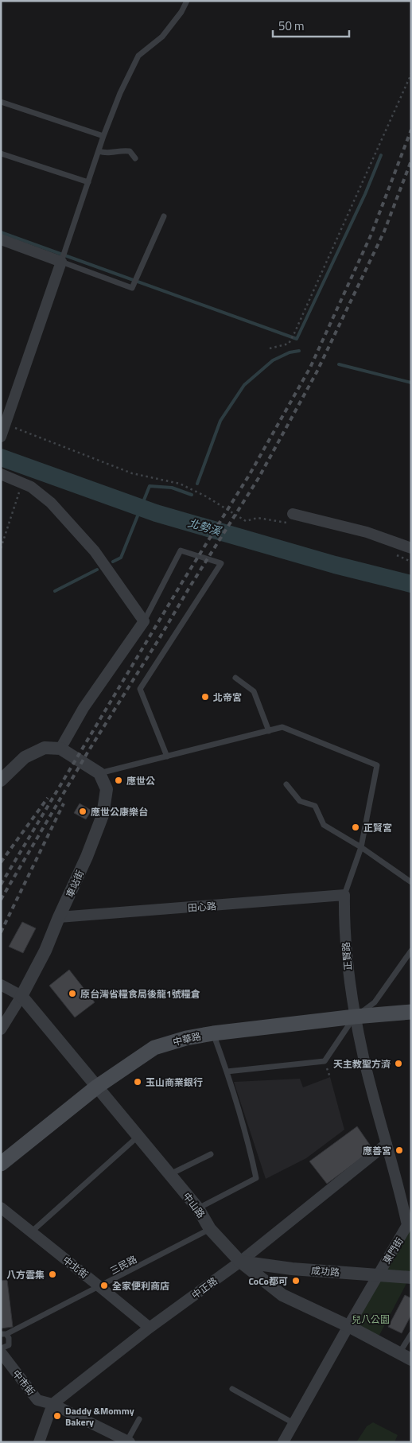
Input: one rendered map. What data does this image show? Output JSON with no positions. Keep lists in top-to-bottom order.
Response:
{
  "streets": {
    "main road": ["中華路"],
    "street": [
      "車站街",
      "田心路",
      "正賢路",
      "中山路",
      "東門街",
      "中北街",
      "成功路",
      "中正路",
      "中市街"
    ],
    "lane": ["三民路"]
  },
  "crossings": [
    ["車站街", "田心路"],
    ["車站街", "中山路"],
    ["田心路", "正賢路"],
    ["正賢路", "中華路"],
    ["正賢路", "東門街"],
    ["中華路", "中山路"],
    ["中華路", "東門街"],
    ["中山路", "東門街"],
    ["中山路", "三民路"],
    ["中山路", "成功路"],
    ["中山路", "中正路"],
    ["東門街", "成功路"],
    ["東門街", "中正路"],
    ["三民路", "中北街"],
    ["中北街", "中正路"],
    ["成功路", "中正路"],
    ["中正路", "中市街"]
  ],
  "water": ["北勢溪"],
  "parks": ["兒八公園"],
  "places": [
    "北帝宮",
    "應世公",
    "應世公康樂台",
    "正賢宮",
    "原台灣省糧食局後龍1號糧倉",
    "天主教聖方濟",
    "玉山商業銀行",
    "應善宮",
    "八方雲集",
    "CoCo都可",
    "全家便利商店",
    "Daddy &Mommy Bakery"
  ],
  "scale_bar": "50 m"
}
